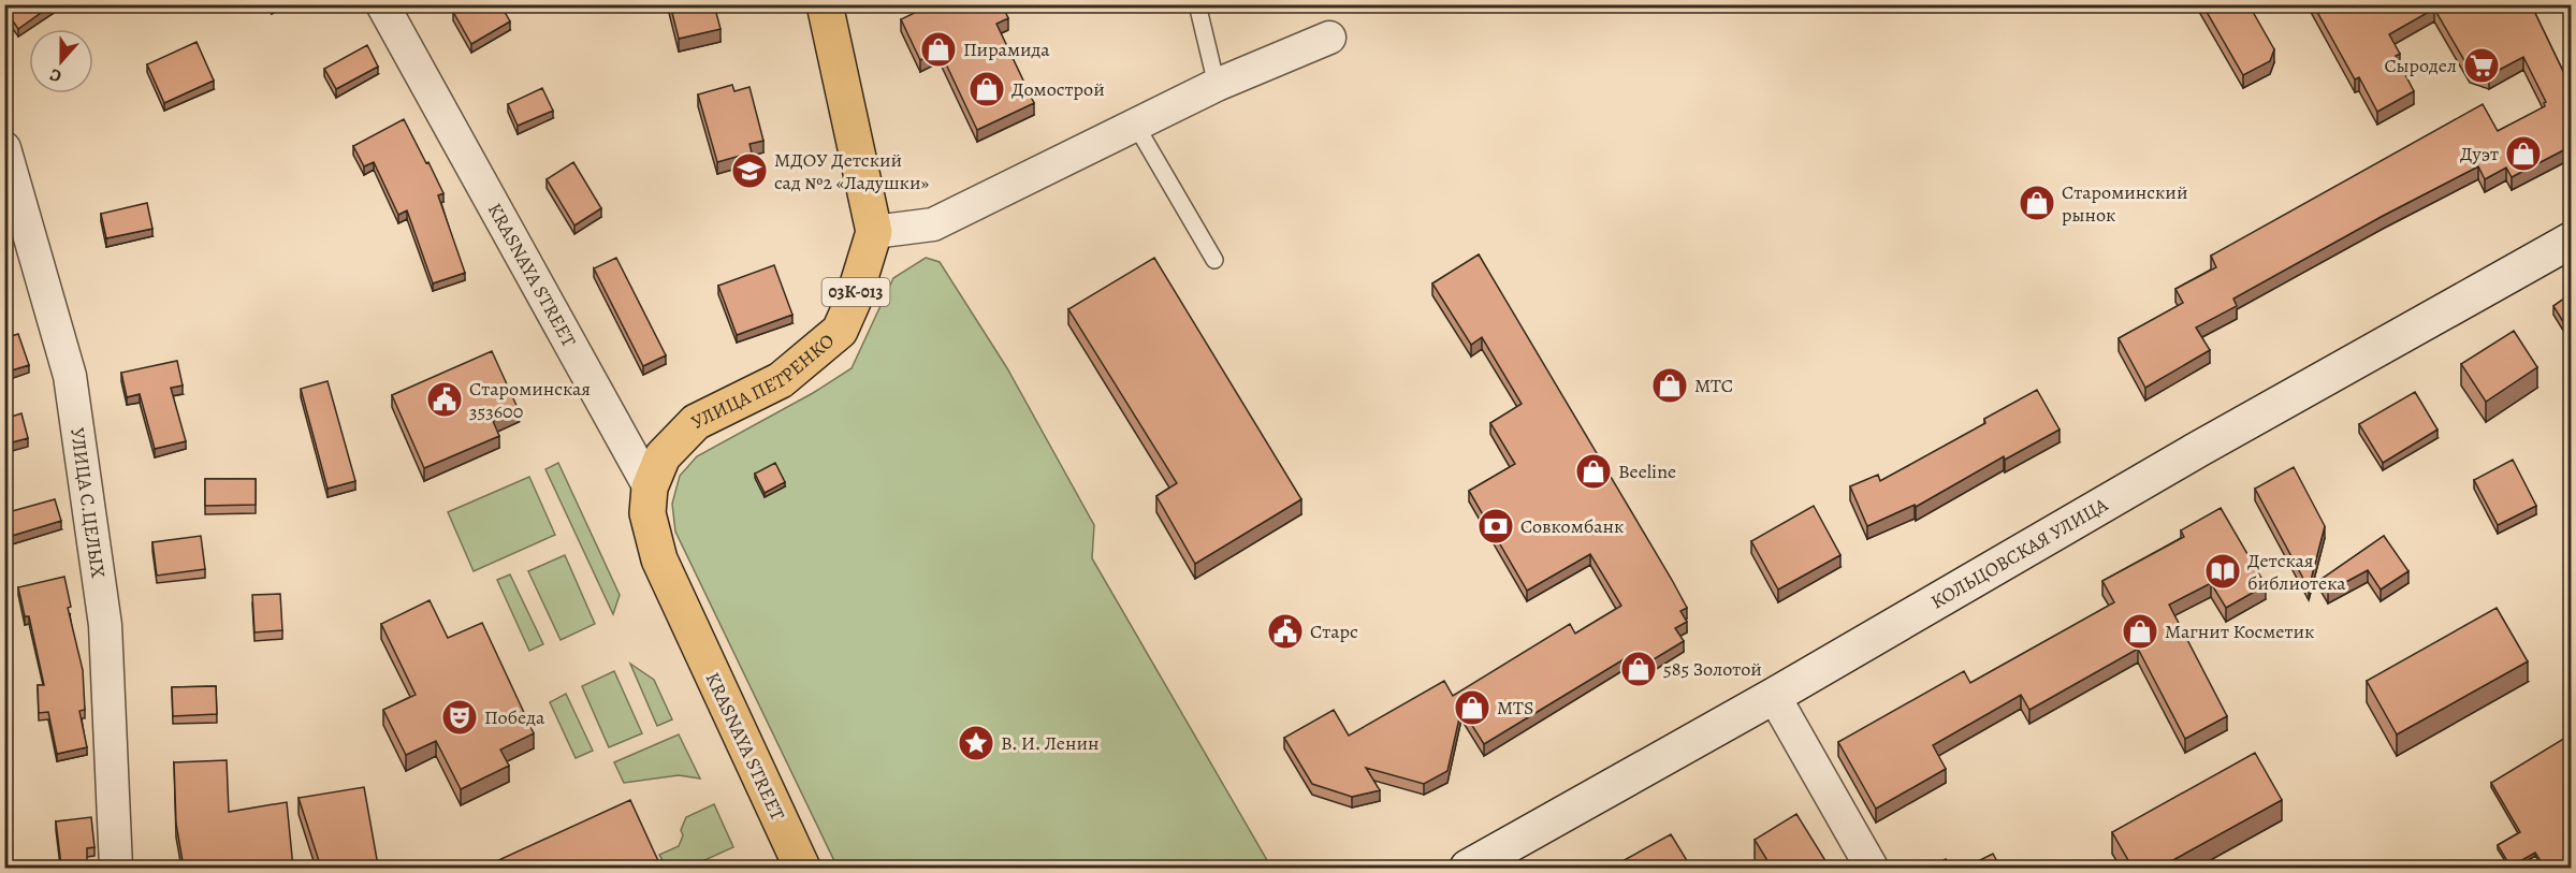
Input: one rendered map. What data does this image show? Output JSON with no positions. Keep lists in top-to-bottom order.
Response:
{
  "streets": {
    "main road": [
      "KRASNAYA STREET",
      "03К-013",
      "УЛИЦА ПЕТРЕНКО",
      "КОЛЬЦОВСКАЯ УЛИЦА"
    ],
    "street": ["УЛИЦА С.ЦЕЛЫХ"]
  },
  "crossings": [
    ["KRASNAYA STREET", "УЛИЦА ПЕТРЕНКО"]
  ],
  "places": {
    "shop": [
      "Пирамида",
      "Домострой",
      "Дуэт",
      "Староминский рынок",
      "МТС",
      "Beeline",
      "Магнит Косметик",
      "585 Золотой",
      "MTS"
    ],
    "supermarket": ["Сыродел"],
    "school or university": ["МДОУ Детский сад №2 «Ладушки»"],
    "public building": ["Староминская 353600", "Старс"],
    "bank": ["Совкомбанк"],
    "library": ["Детская библиотека"],
    "theatre": ["Победа"],
    "place": ["В. И. Ленин"]
  },
  "north": "bottom"
}
